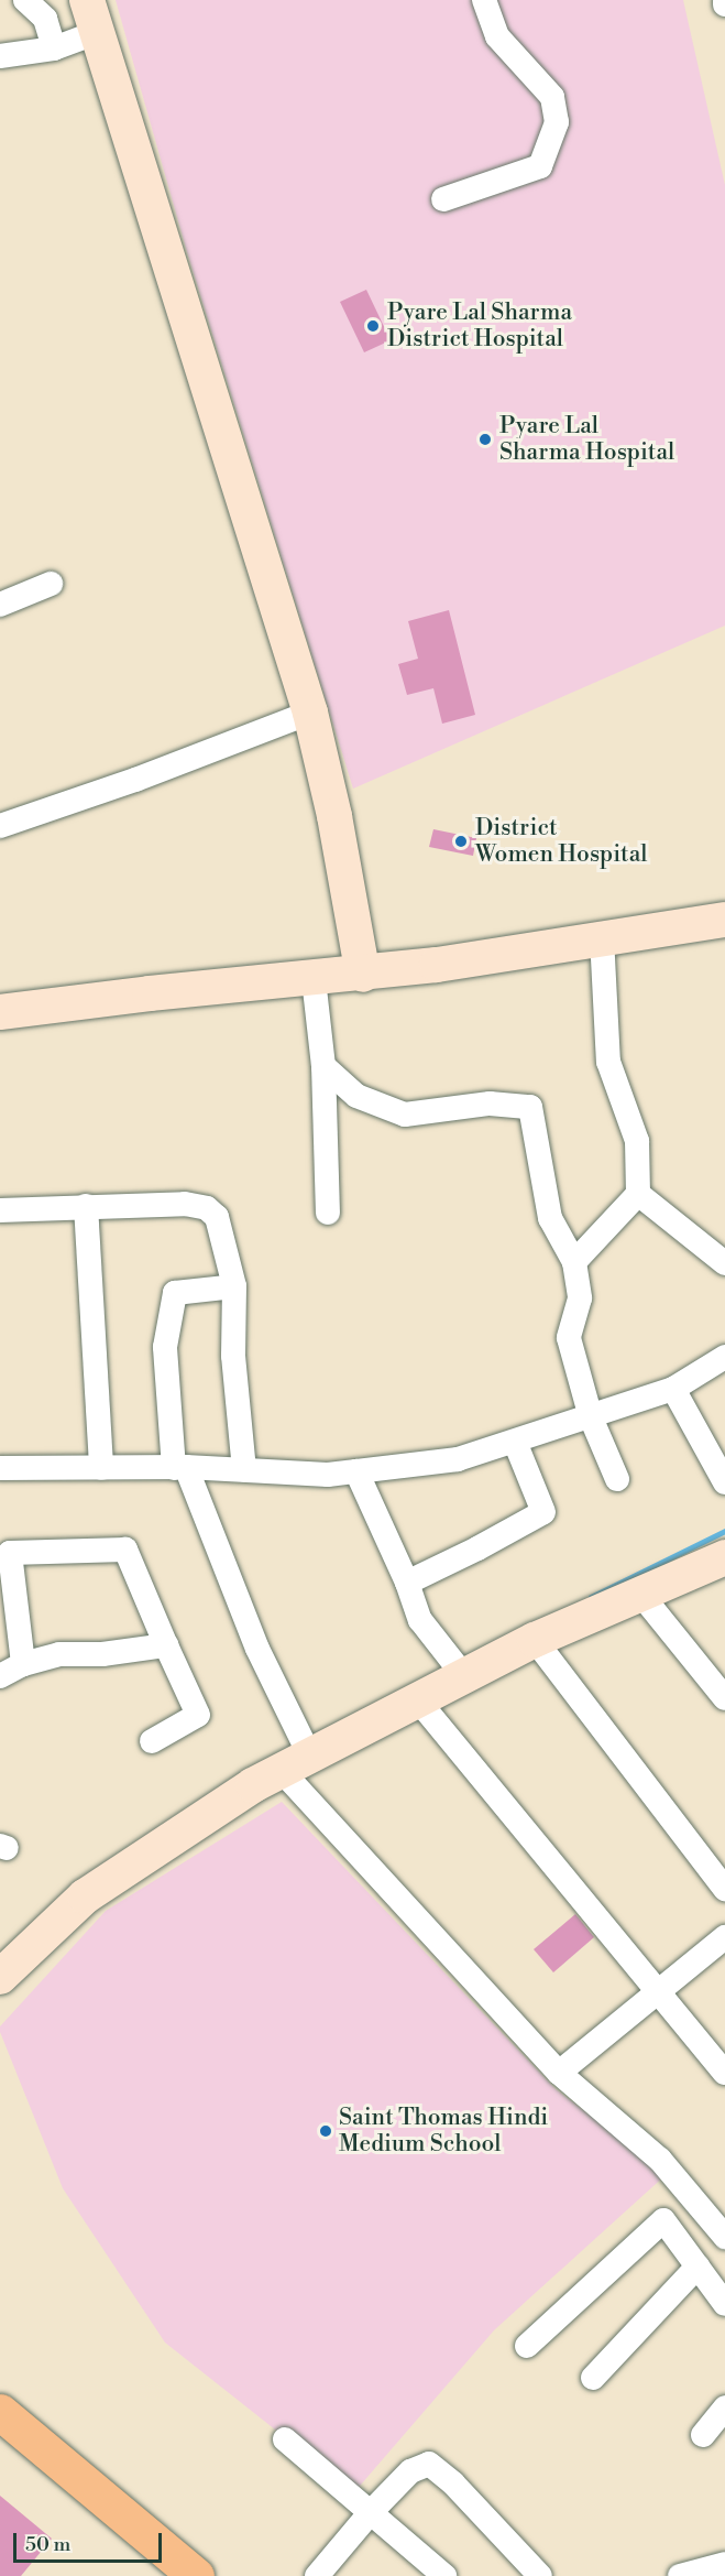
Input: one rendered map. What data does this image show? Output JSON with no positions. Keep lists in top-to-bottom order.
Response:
{
  "places": [
    "Pyare Lal Sharma District Hospital",
    "Pyare Lal Sharma Hospital",
    "District Women Hospital",
    "Saint Thomas Hindi Medium School"
  ],
  "scale_bar": "50 m"
}
